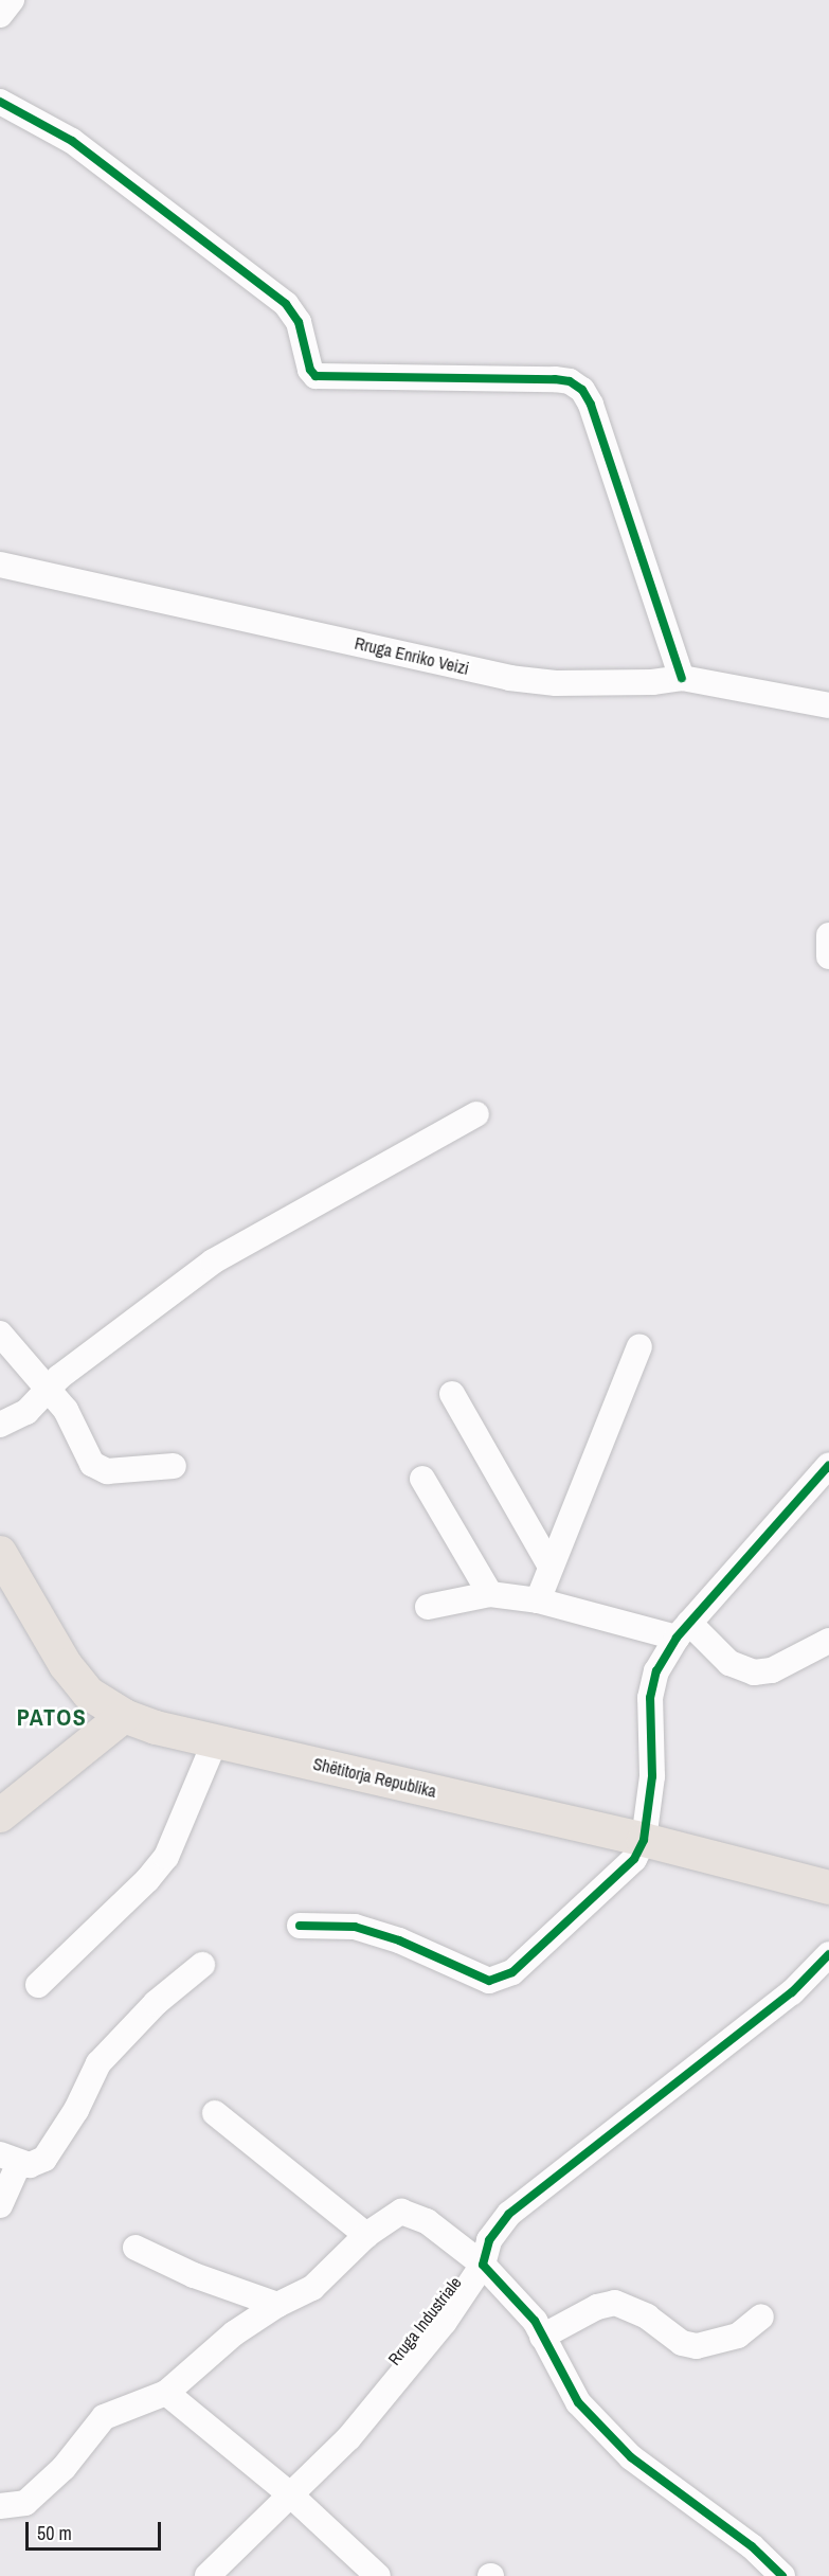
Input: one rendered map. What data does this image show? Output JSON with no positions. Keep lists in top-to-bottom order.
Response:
{
  "streets": {
    "main road": ["Shëtitorja Republika"],
    "street": ["Rruga Enriko Veizi", "Rruga Industriale"]
  },
  "districts": ["PATOS"],
  "scale_bar": "50 m"
}
